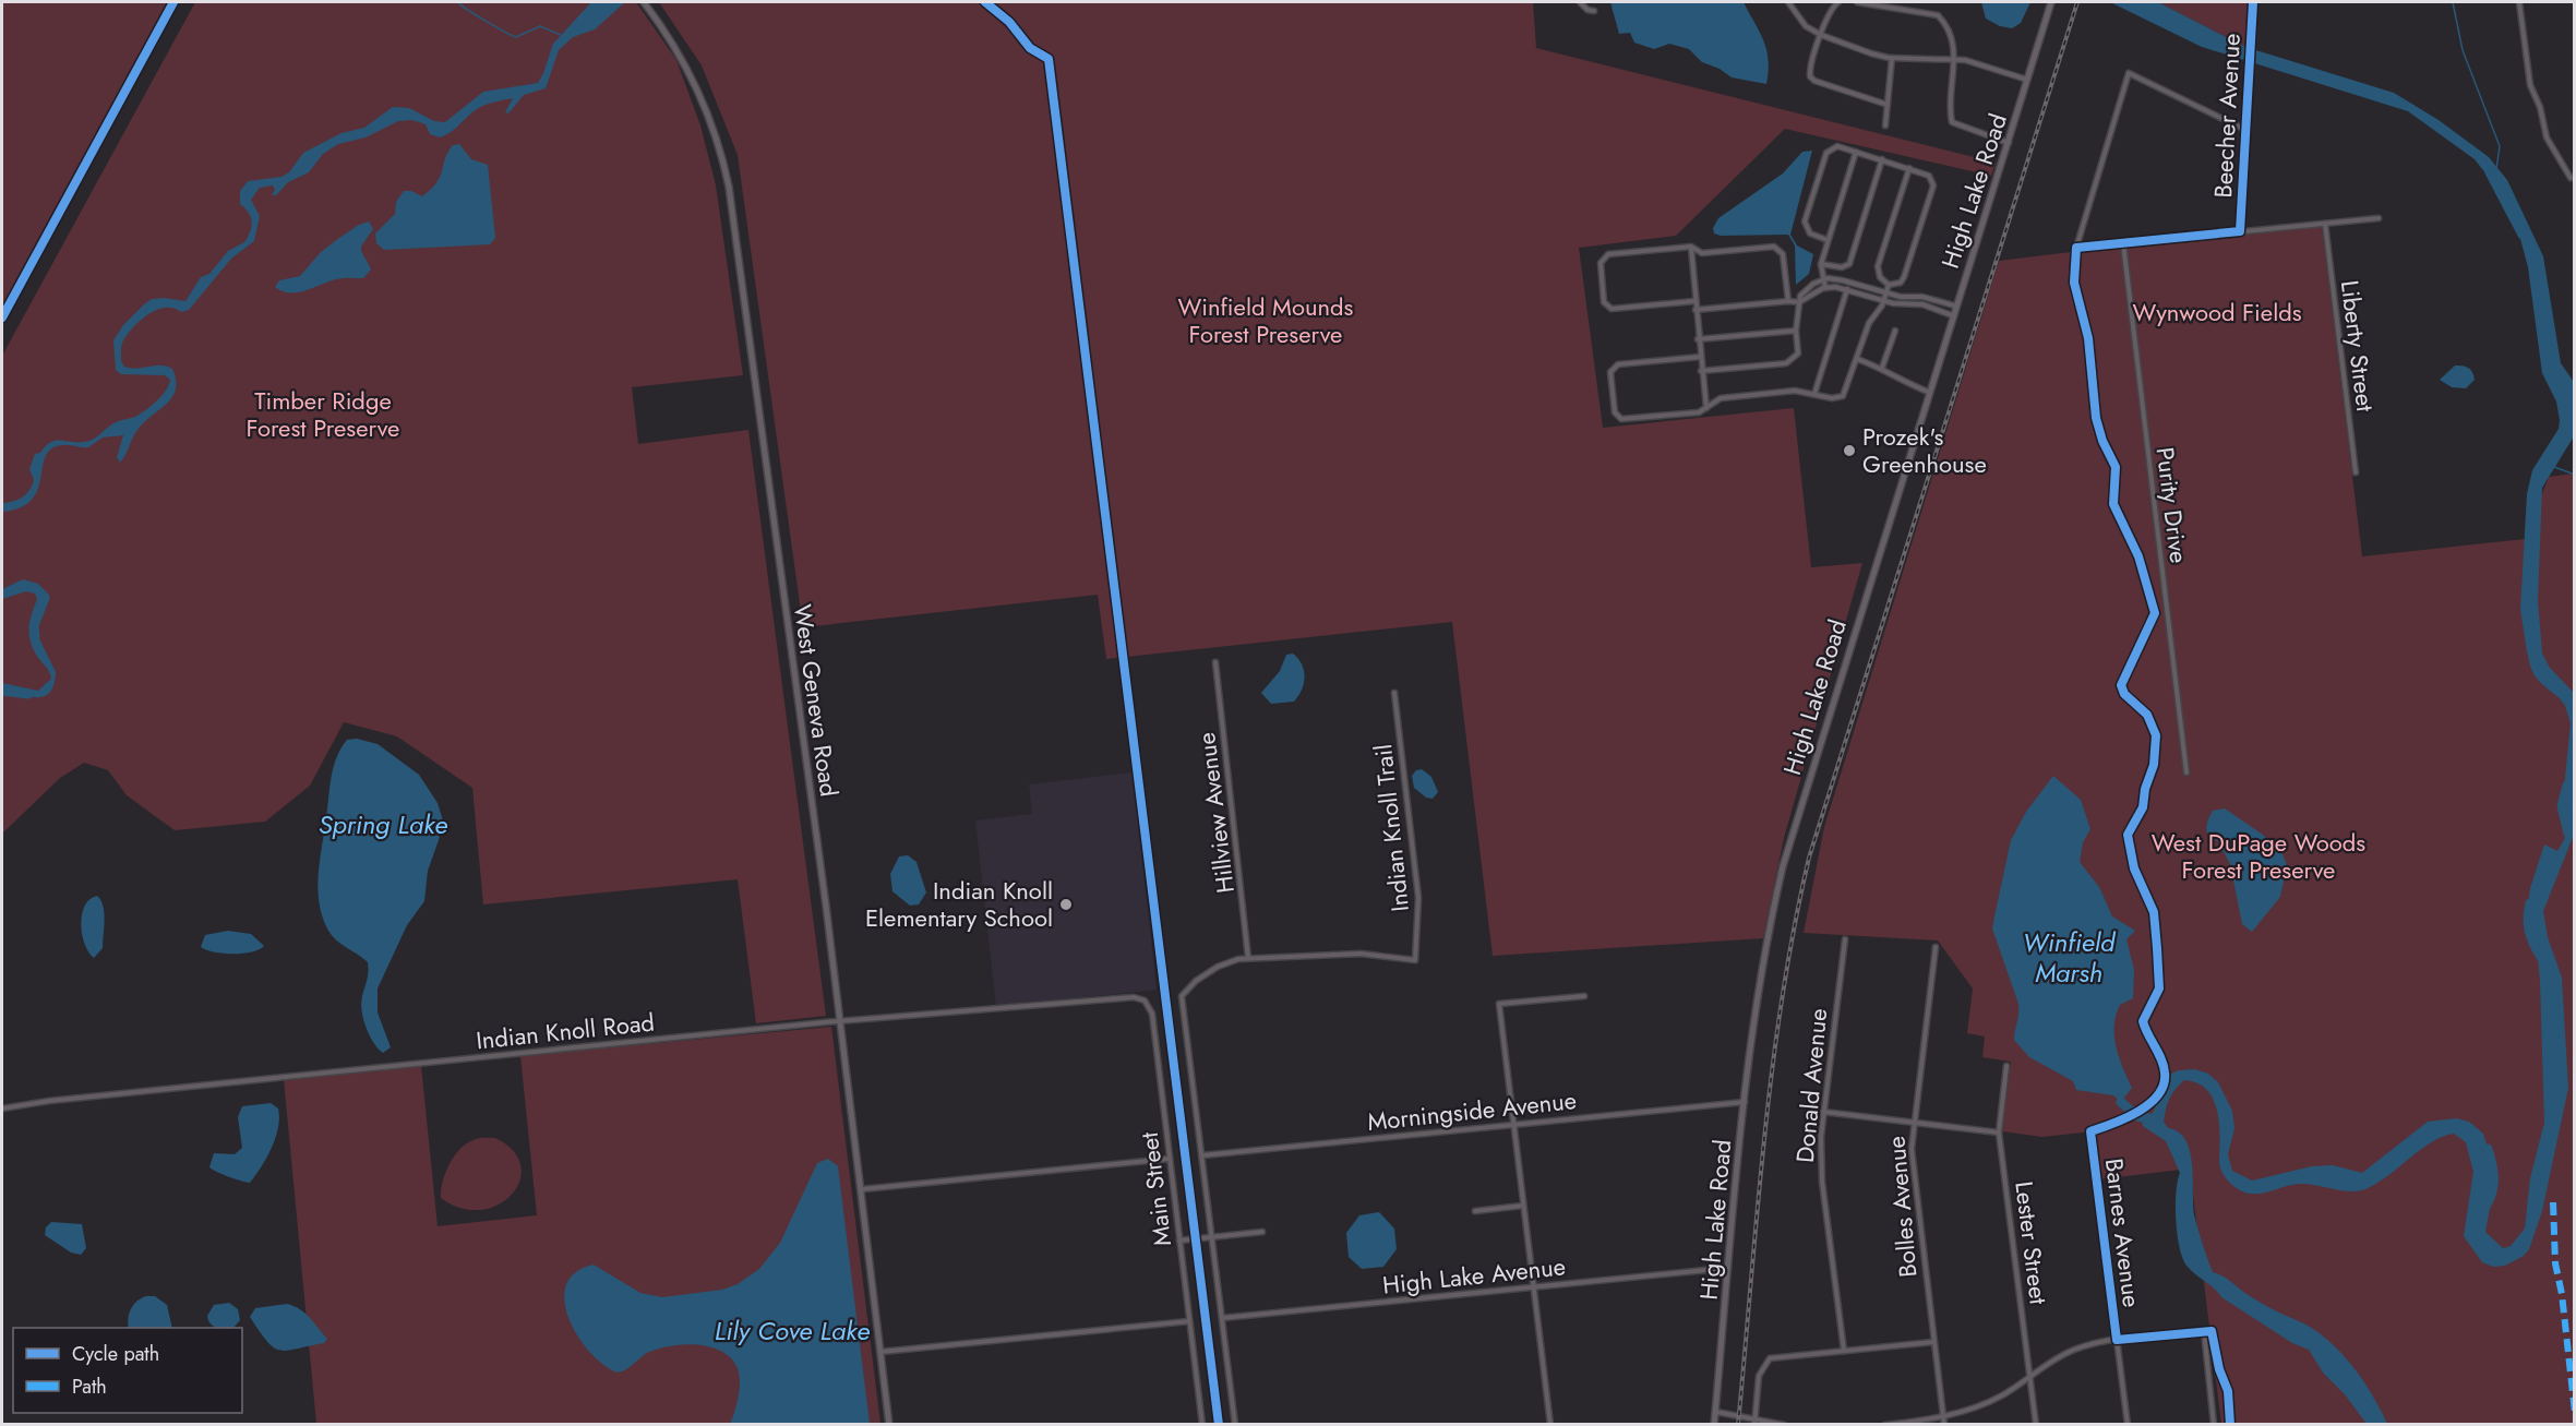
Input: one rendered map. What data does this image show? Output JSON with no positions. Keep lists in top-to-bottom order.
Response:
{
  "streets": {
    "street": [
      "Beecher Avenue",
      "High Lake Road",
      "Liberty Street",
      "Purity Drive",
      "West Geneva Road",
      "Hillview Avenue",
      "Indian Knoll Trail",
      "Indian Knoll Road",
      "Donald Avenue",
      "Morningside Avenue",
      "Main Street",
      "Bolles Avenue",
      "Barnes Avenue",
      "Lester Street",
      "High Lake Avenue"
    ]
  },
  "crossings": [
    ["High Lake Road", "Morningside Avenue"],
    ["High Lake Road", "High Lake Avenue"],
    ["West Geneva Road", "Indian Knoll Road"],
    ["Hillview Avenue", "Indian Knoll Trail"],
    ["Hillview Avenue", "Main Street"],
    ["Indian Knoll Trail", "Main Street"],
    ["Indian Knoll Road", "Main Street"],
    ["Morningside Avenue", "Main Street"],
    ["Main Street", "High Lake Avenue"]
  ],
  "water": ["Spring Lake", "Winfield Marsh", "Lily Cove Lake"],
  "parks": [
    "Winfield Mounds Forest Preserve",
    "Wynwood Fields",
    "Timber Ridge Forest Preserve",
    "West DuPage Woods Forest Preserve"
  ],
  "places": ["Prozek's Greenhouse", "Indian Knoll Elementary School"],
  "legend": ["Cycle path", "Path"]
}
